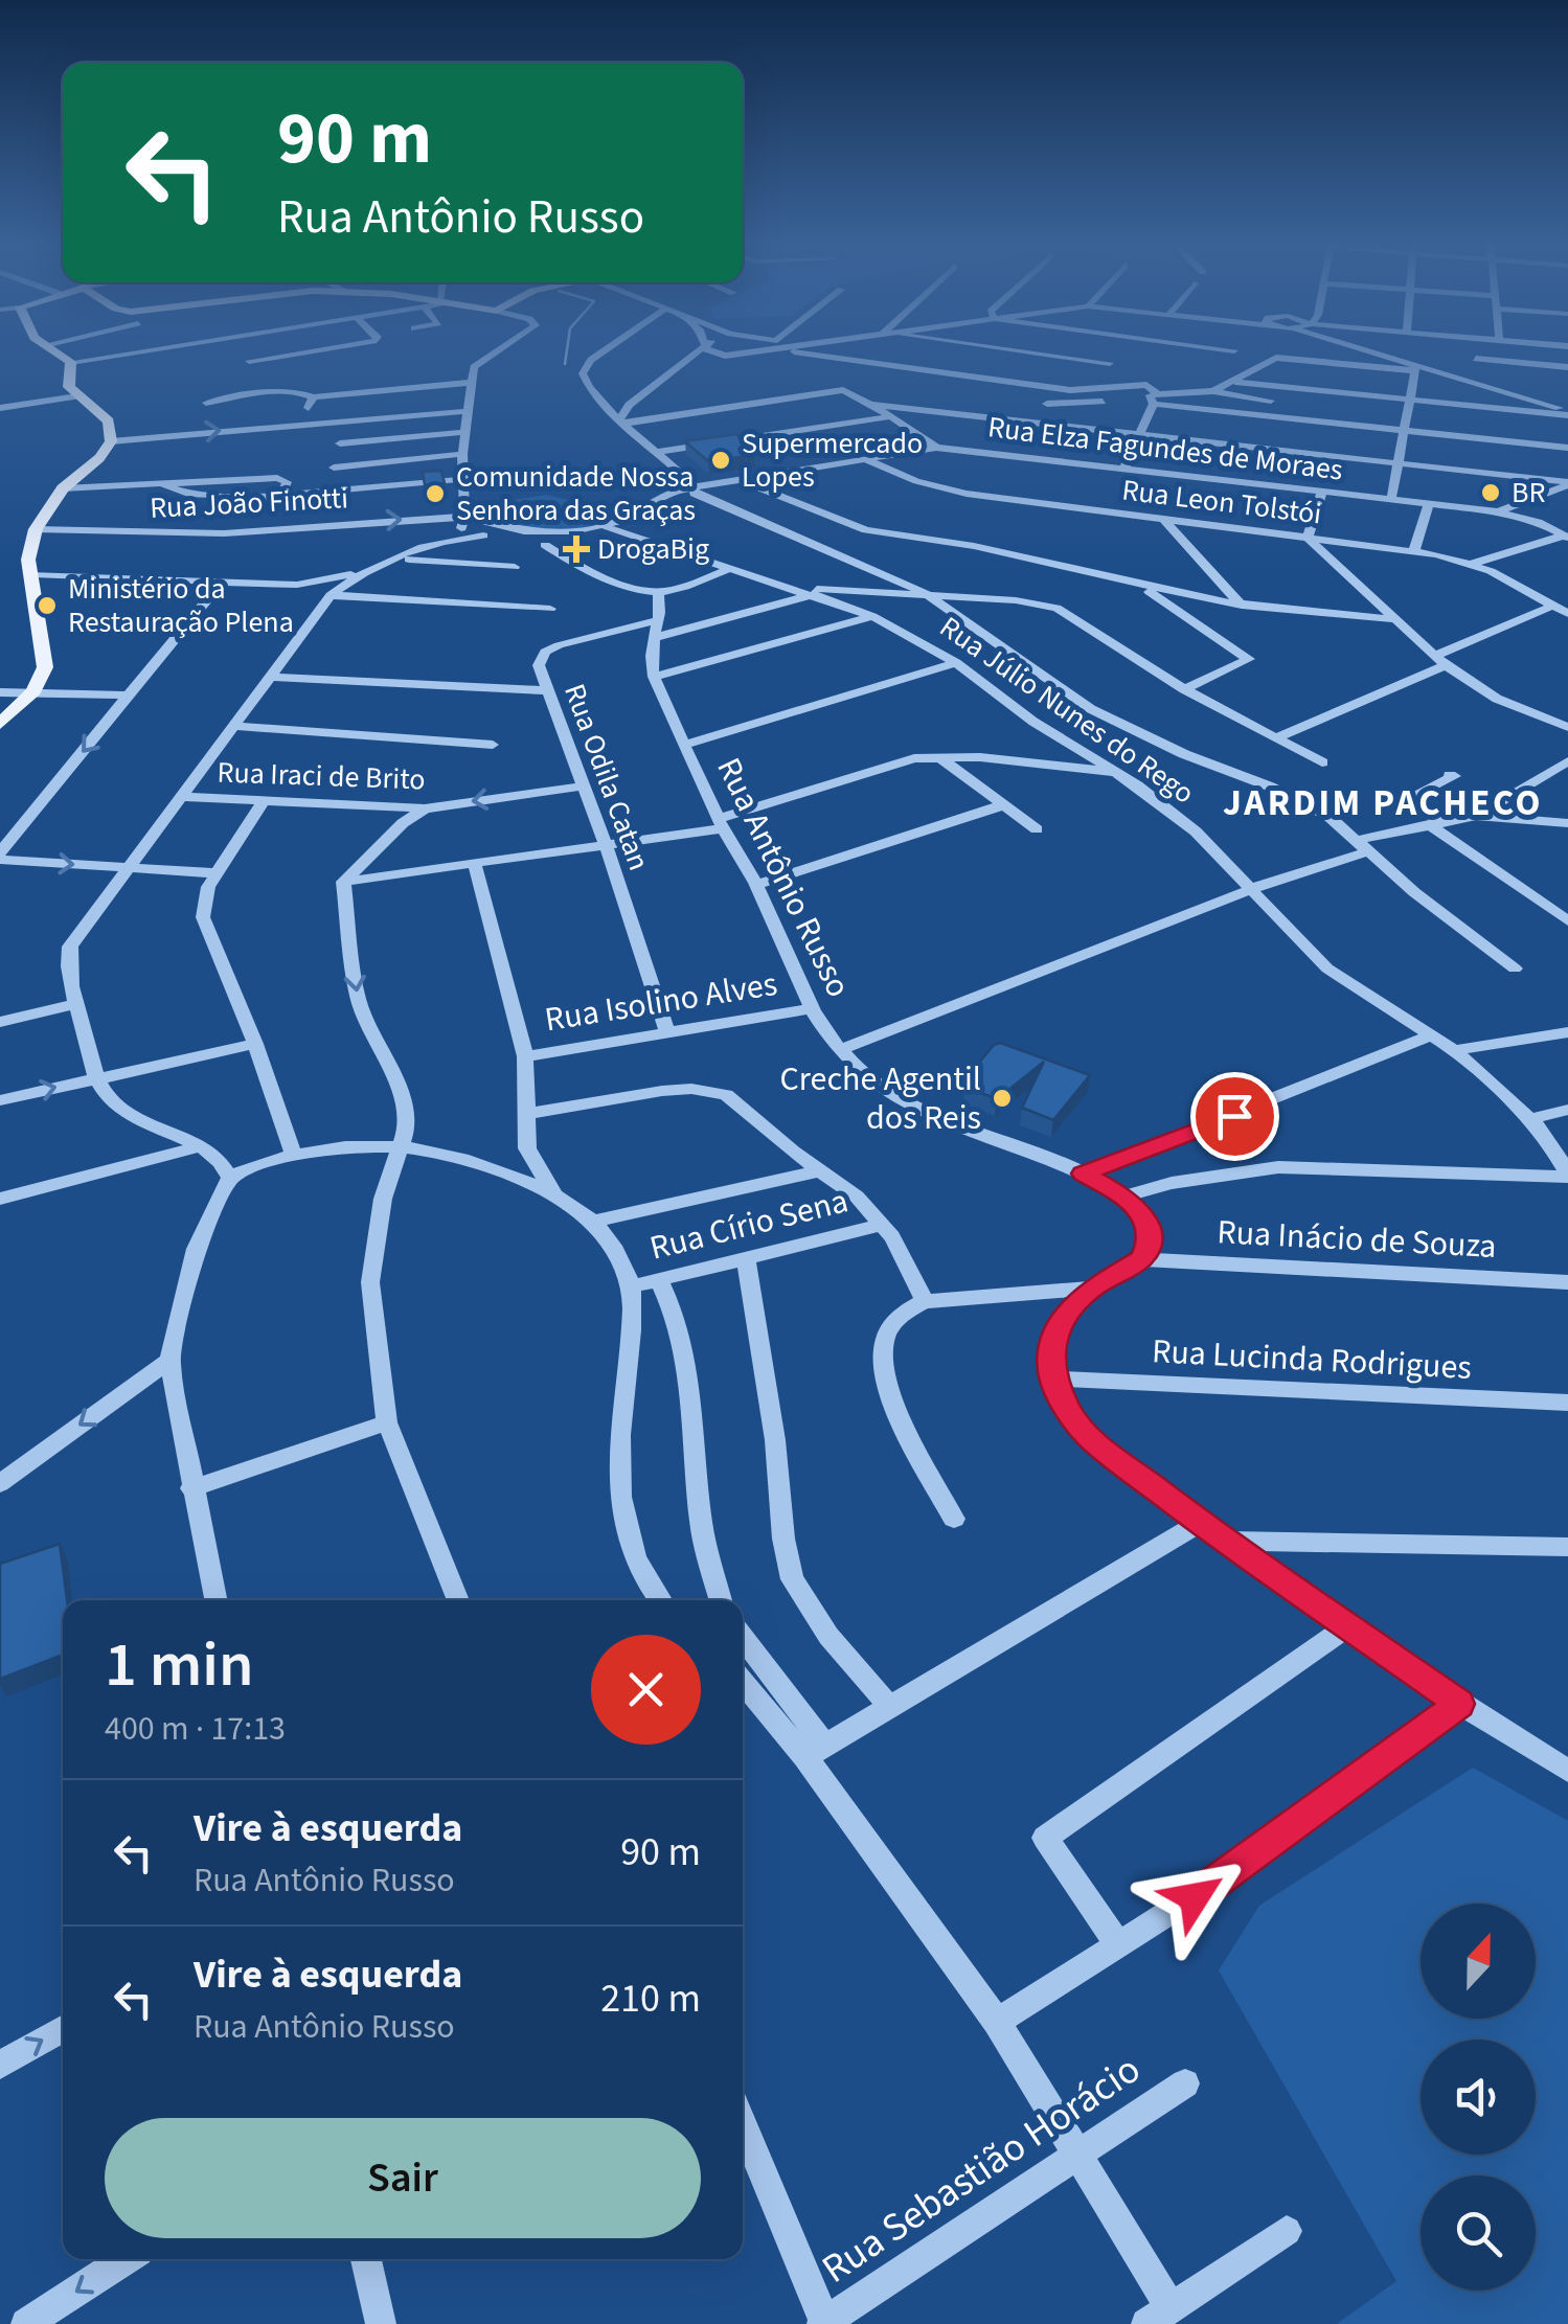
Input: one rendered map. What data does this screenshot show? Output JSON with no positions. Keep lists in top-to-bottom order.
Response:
{
  "streets": {
    "street": [
      "Rua Elza Fagundes de Moraes",
      "Rua Leon Tolstói",
      "Rua João Finotti",
      "Rua Júlio Nunes do Rego",
      "Rua Iraci de Brito",
      "Rua Odila Catan",
      "Rua Antônio Russo",
      "Rua Isolino Alves",
      "Rua Círio Sena",
      "Rua Inácio de Souza",
      "Rua Lucinda Rodrigues",
      "Rua Sebastião Horácio"
    ]
  },
  "crossings": [
    ["Rua Elza Fagundes de Moraes", "Rua Leon Tolstói"],
    ["Rua Elza Fagundes de Moraes", "Rua João Finotti"],
    ["Rua Elza Fagundes de Moraes", "Rua Júlio Nunes do Rego"],
    ["Rua Iraci de Brito", "Rua Odila Catan"],
    ["Rua Odila Catan", "Rua Antônio Russo"],
    ["Rua Odila Catan", "Rua Isolino Alves"],
    ["Rua Antônio Russo", "Rua Isolino Alves"]
  ],
  "districts": ["JARDIM PACHECO"],
  "places": {
    "other": [
      "Supermercado Lopes",
      "BR",
      "Comunidade Nossa Senhora das Graças",
      "Ministério da Restauração Plena",
      "Creche Agentil dos Reis"
    ],
    "health": ["DrogaBig"]
  },
  "north": "top",
  "page": {
    "turn": ["90 m", "Rua Antônio Russo"],
    "heading": ["1 min", "400 m · 17:13"],
    "list": [
      {
        "name": "Vire à esquerda",
        "note": "Rua Antônio Russo",
        "value": "90 m"
      },
      {
        "name": "Vire à esquerda",
        "note": "Rua Antônio Russo",
        "value": "210 m"
      }
    ],
    "buttons": "Sair"
  }
}
